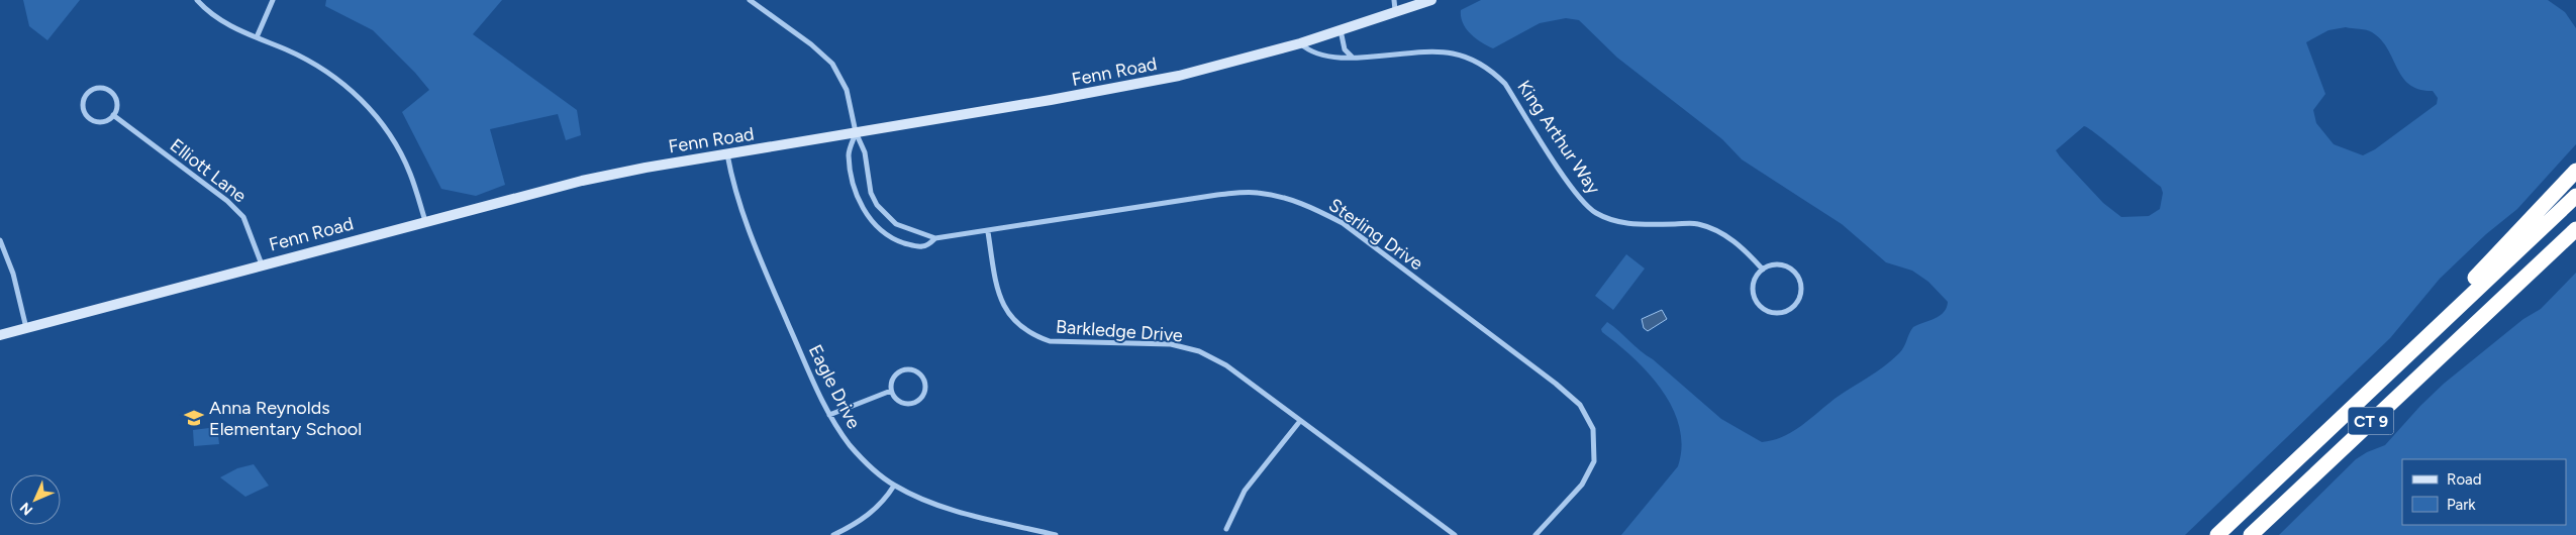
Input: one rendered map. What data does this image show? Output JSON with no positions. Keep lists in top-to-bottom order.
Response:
{
  "streets": {
    "highway": ["CT 9"],
    "street": [
      "Fenn Road",
      "King Arthur Way",
      "Elliott Lane",
      "Sterling Drive",
      "Barkledge Drive",
      "Eagle Drive"
    ]
  },
  "crossings": [
    ["Fenn Road", "King Arthur Way"],
    ["Fenn Road", "Elliott Lane"],
    ["Fenn Road", "Sterling Drive"],
    ["Fenn Road", "Eagle Drive"],
    ["Sterling Drive", "Barkledge Drive"]
  ],
  "places": {
    "school or university": ["Anna Reynolds Elementary School"]
  },
  "legend": ["Road", "Park"],
  "north": "bottom left"
}
